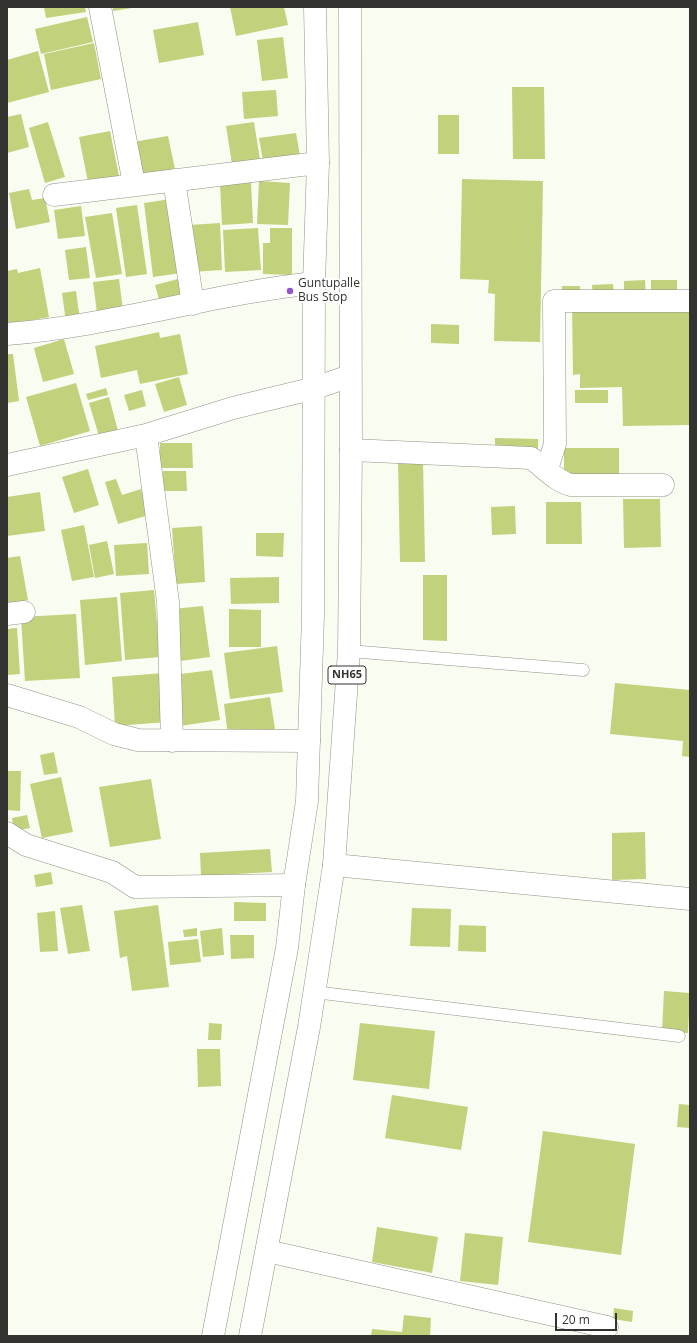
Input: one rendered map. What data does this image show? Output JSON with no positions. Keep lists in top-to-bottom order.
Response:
{
  "streets": {
    "main road": ["NH65"]
  },
  "places": ["Guntupalle Bus Stop"],
  "scale_bar": "20 m"
}
